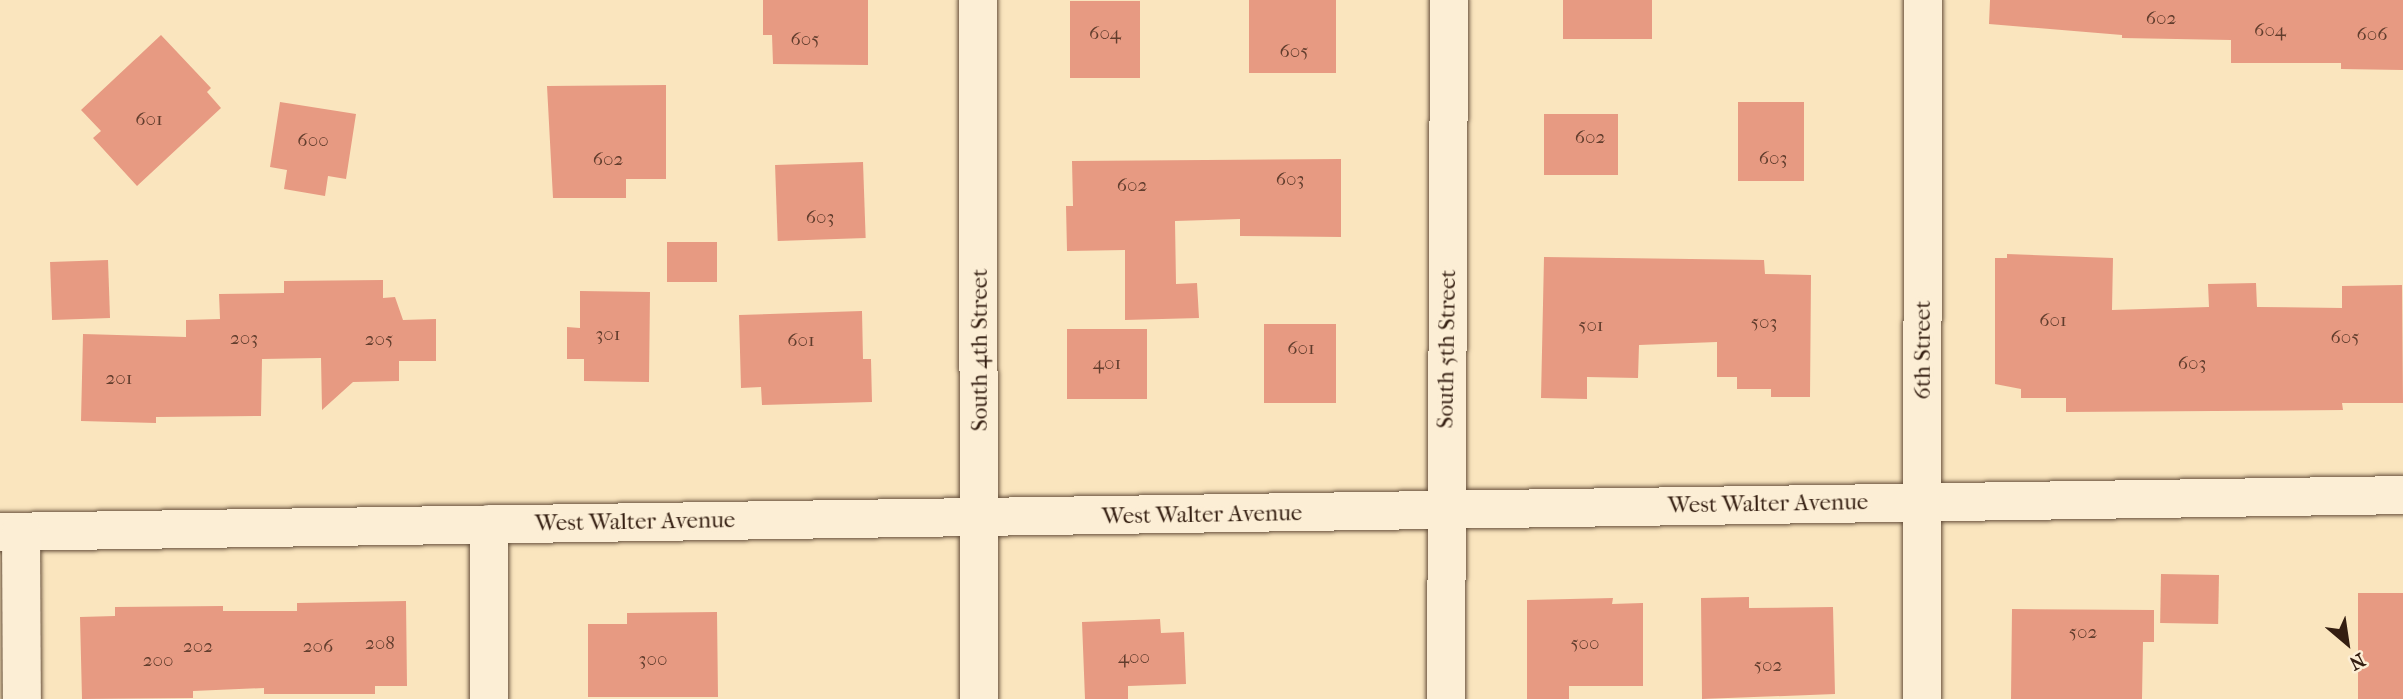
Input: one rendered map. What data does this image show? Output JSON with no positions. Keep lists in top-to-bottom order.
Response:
{
  "streets": {
    "street": [
      "South 5th Street",
      "South 4th Street",
      "6th Street",
      "West Walter Avenue"
    ]
  },
  "crossings": [
    ["South 5th Street", "West Walter Avenue"],
    ["South 4th Street", "West Walter Avenue"],
    ["6th Street", "West Walter Avenue"]
  ],
  "house_numbers": [
    "602",
    "604",
    "604",
    "606",
    "605",
    "605",
    "601",
    "602",
    "600",
    "603",
    "602",
    "603",
    "602",
    "603",
    "601",
    "503",
    "501",
    "301",
    "605",
    "203",
    "205",
    "601",
    "601",
    "401",
    "603",
    "201",
    "502",
    "208",
    "500",
    "202",
    "206",
    "400",
    "300",
    "200",
    "502"
  ],
  "north": "bottom right"
}
